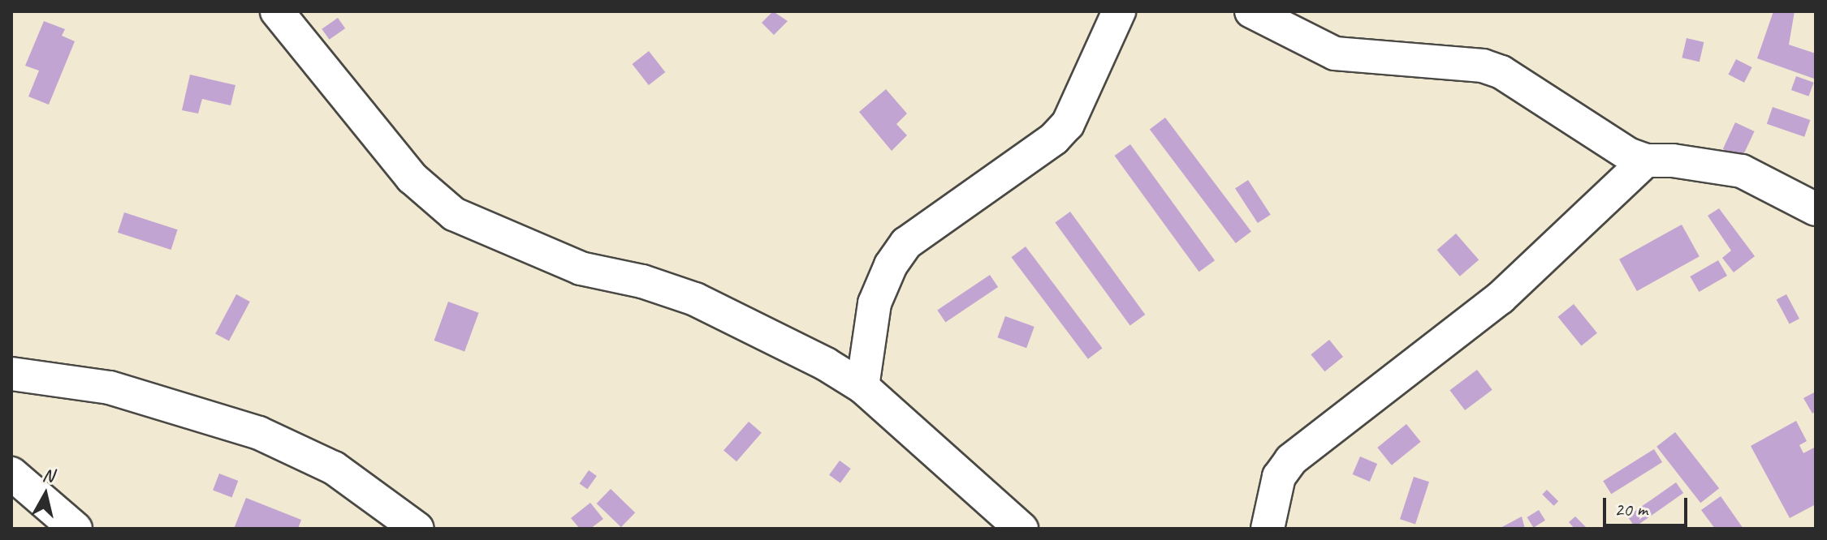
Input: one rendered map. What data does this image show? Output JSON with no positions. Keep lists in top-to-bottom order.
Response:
{
  "scale_bar": "20 m",
  "north": "top"
}
